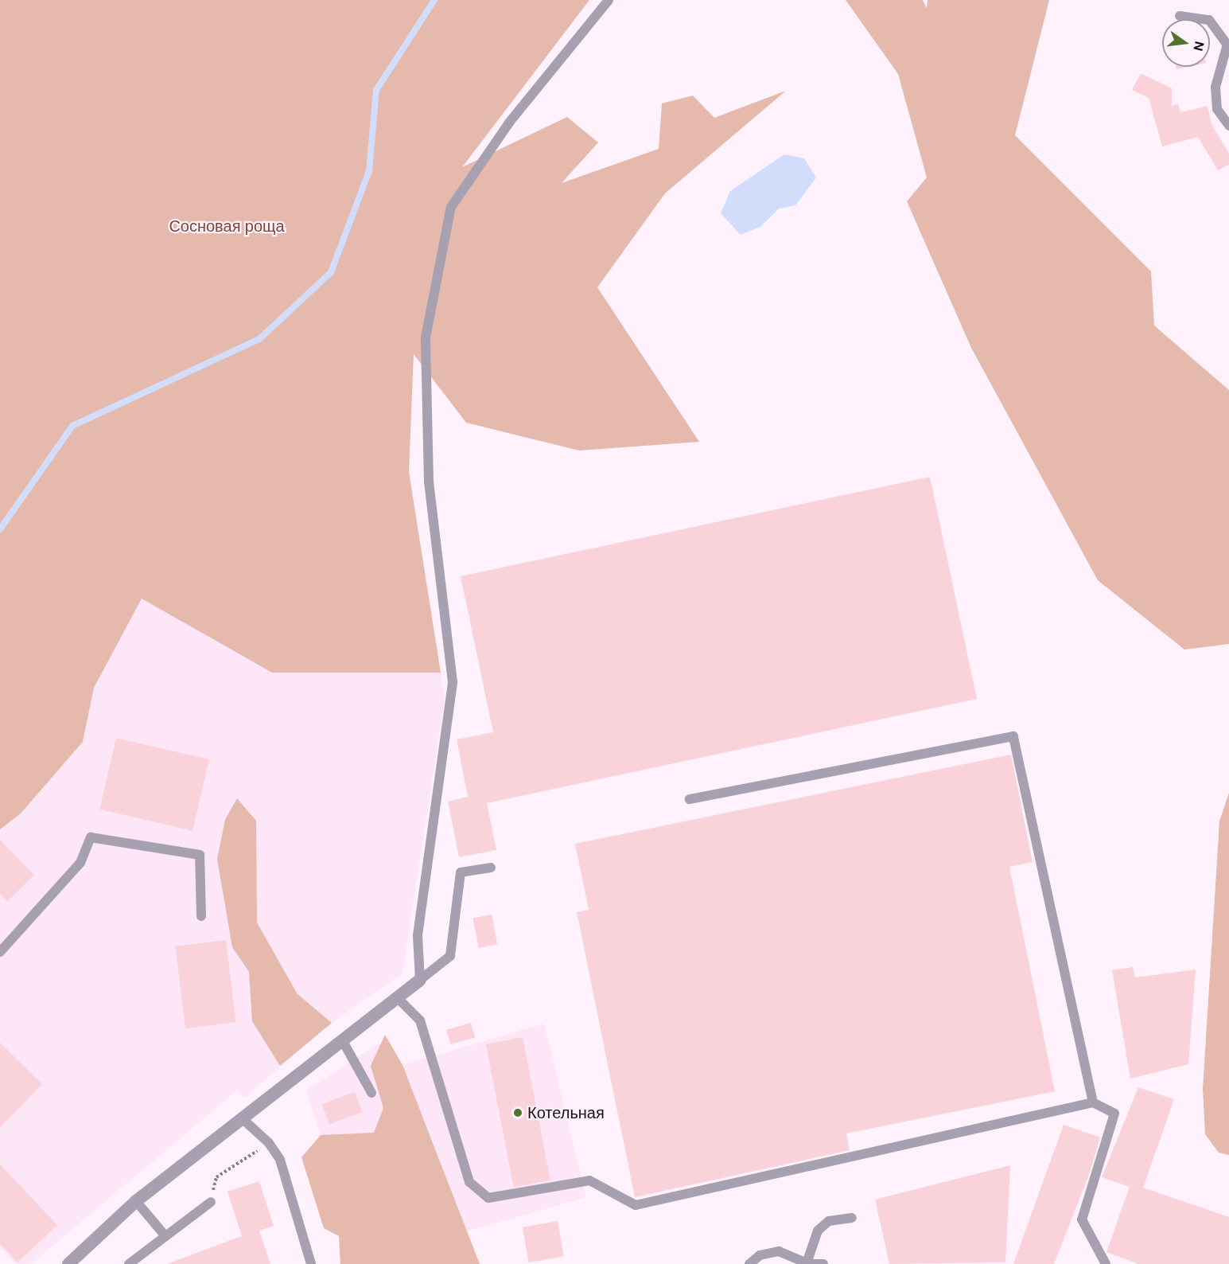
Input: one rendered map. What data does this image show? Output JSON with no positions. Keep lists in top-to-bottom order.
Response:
{
  "parks": ["Сосновая роща"],
  "places": ["Котельная"],
  "north": "right"
}
